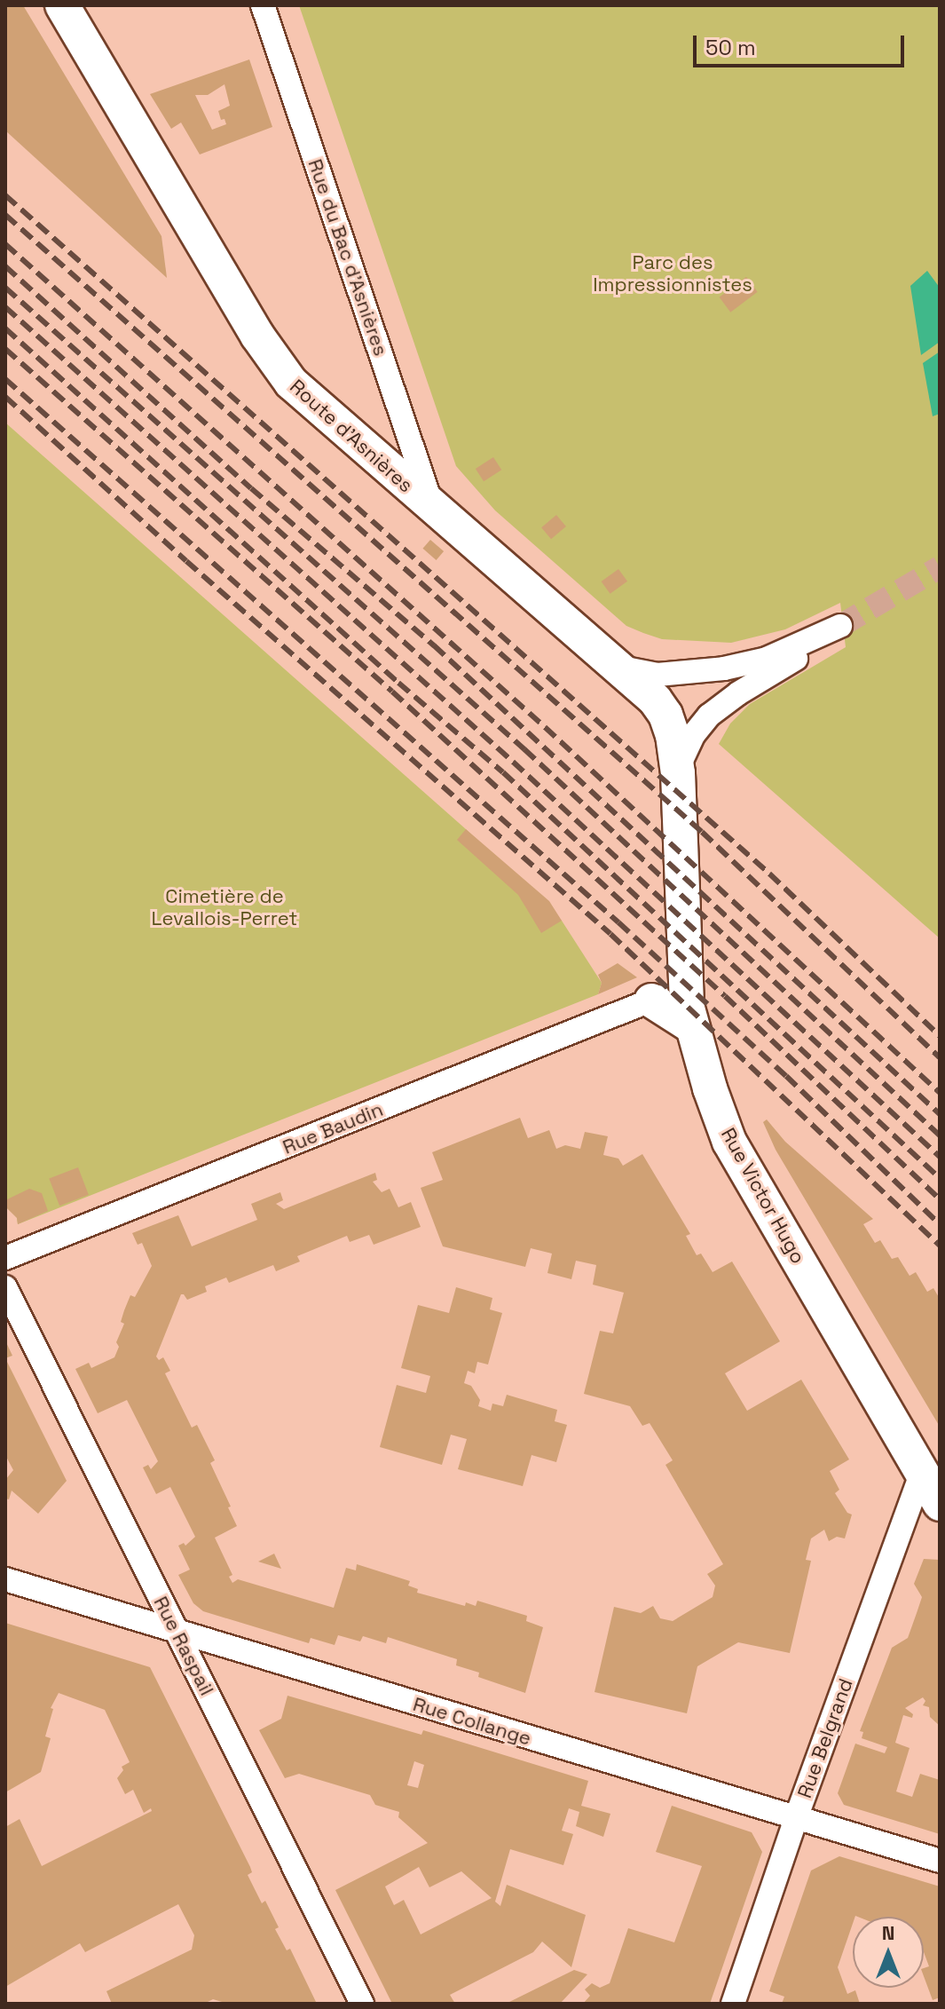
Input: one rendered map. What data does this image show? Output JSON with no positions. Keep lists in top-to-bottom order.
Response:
{
  "streets": {
    "main road": ["Route d'Asnières", "Rue Victor Hugo"],
    "street": [
      "Rue du Bac d’Asnières",
      "Rue Baudin",
      "Rue Raspail",
      "Rue Collange",
      "Rue Belgrand"
    ]
  },
  "crossings": [
    ["Rue du Bac d’Asnières", "Route d'Asnières"],
    ["Route d'Asnières", "Rue Victor Hugo"],
    ["Rue Victor Hugo", "Rue Belgrand"],
    ["Rue Raspail", "Rue Collange"],
    ["Rue Collange", "Rue Belgrand"]
  ],
  "parks": ["Parc des Impressionnistes", "Cimetière de Levallois-Perret"],
  "scale_bar": "50 m",
  "north": "top"
}
